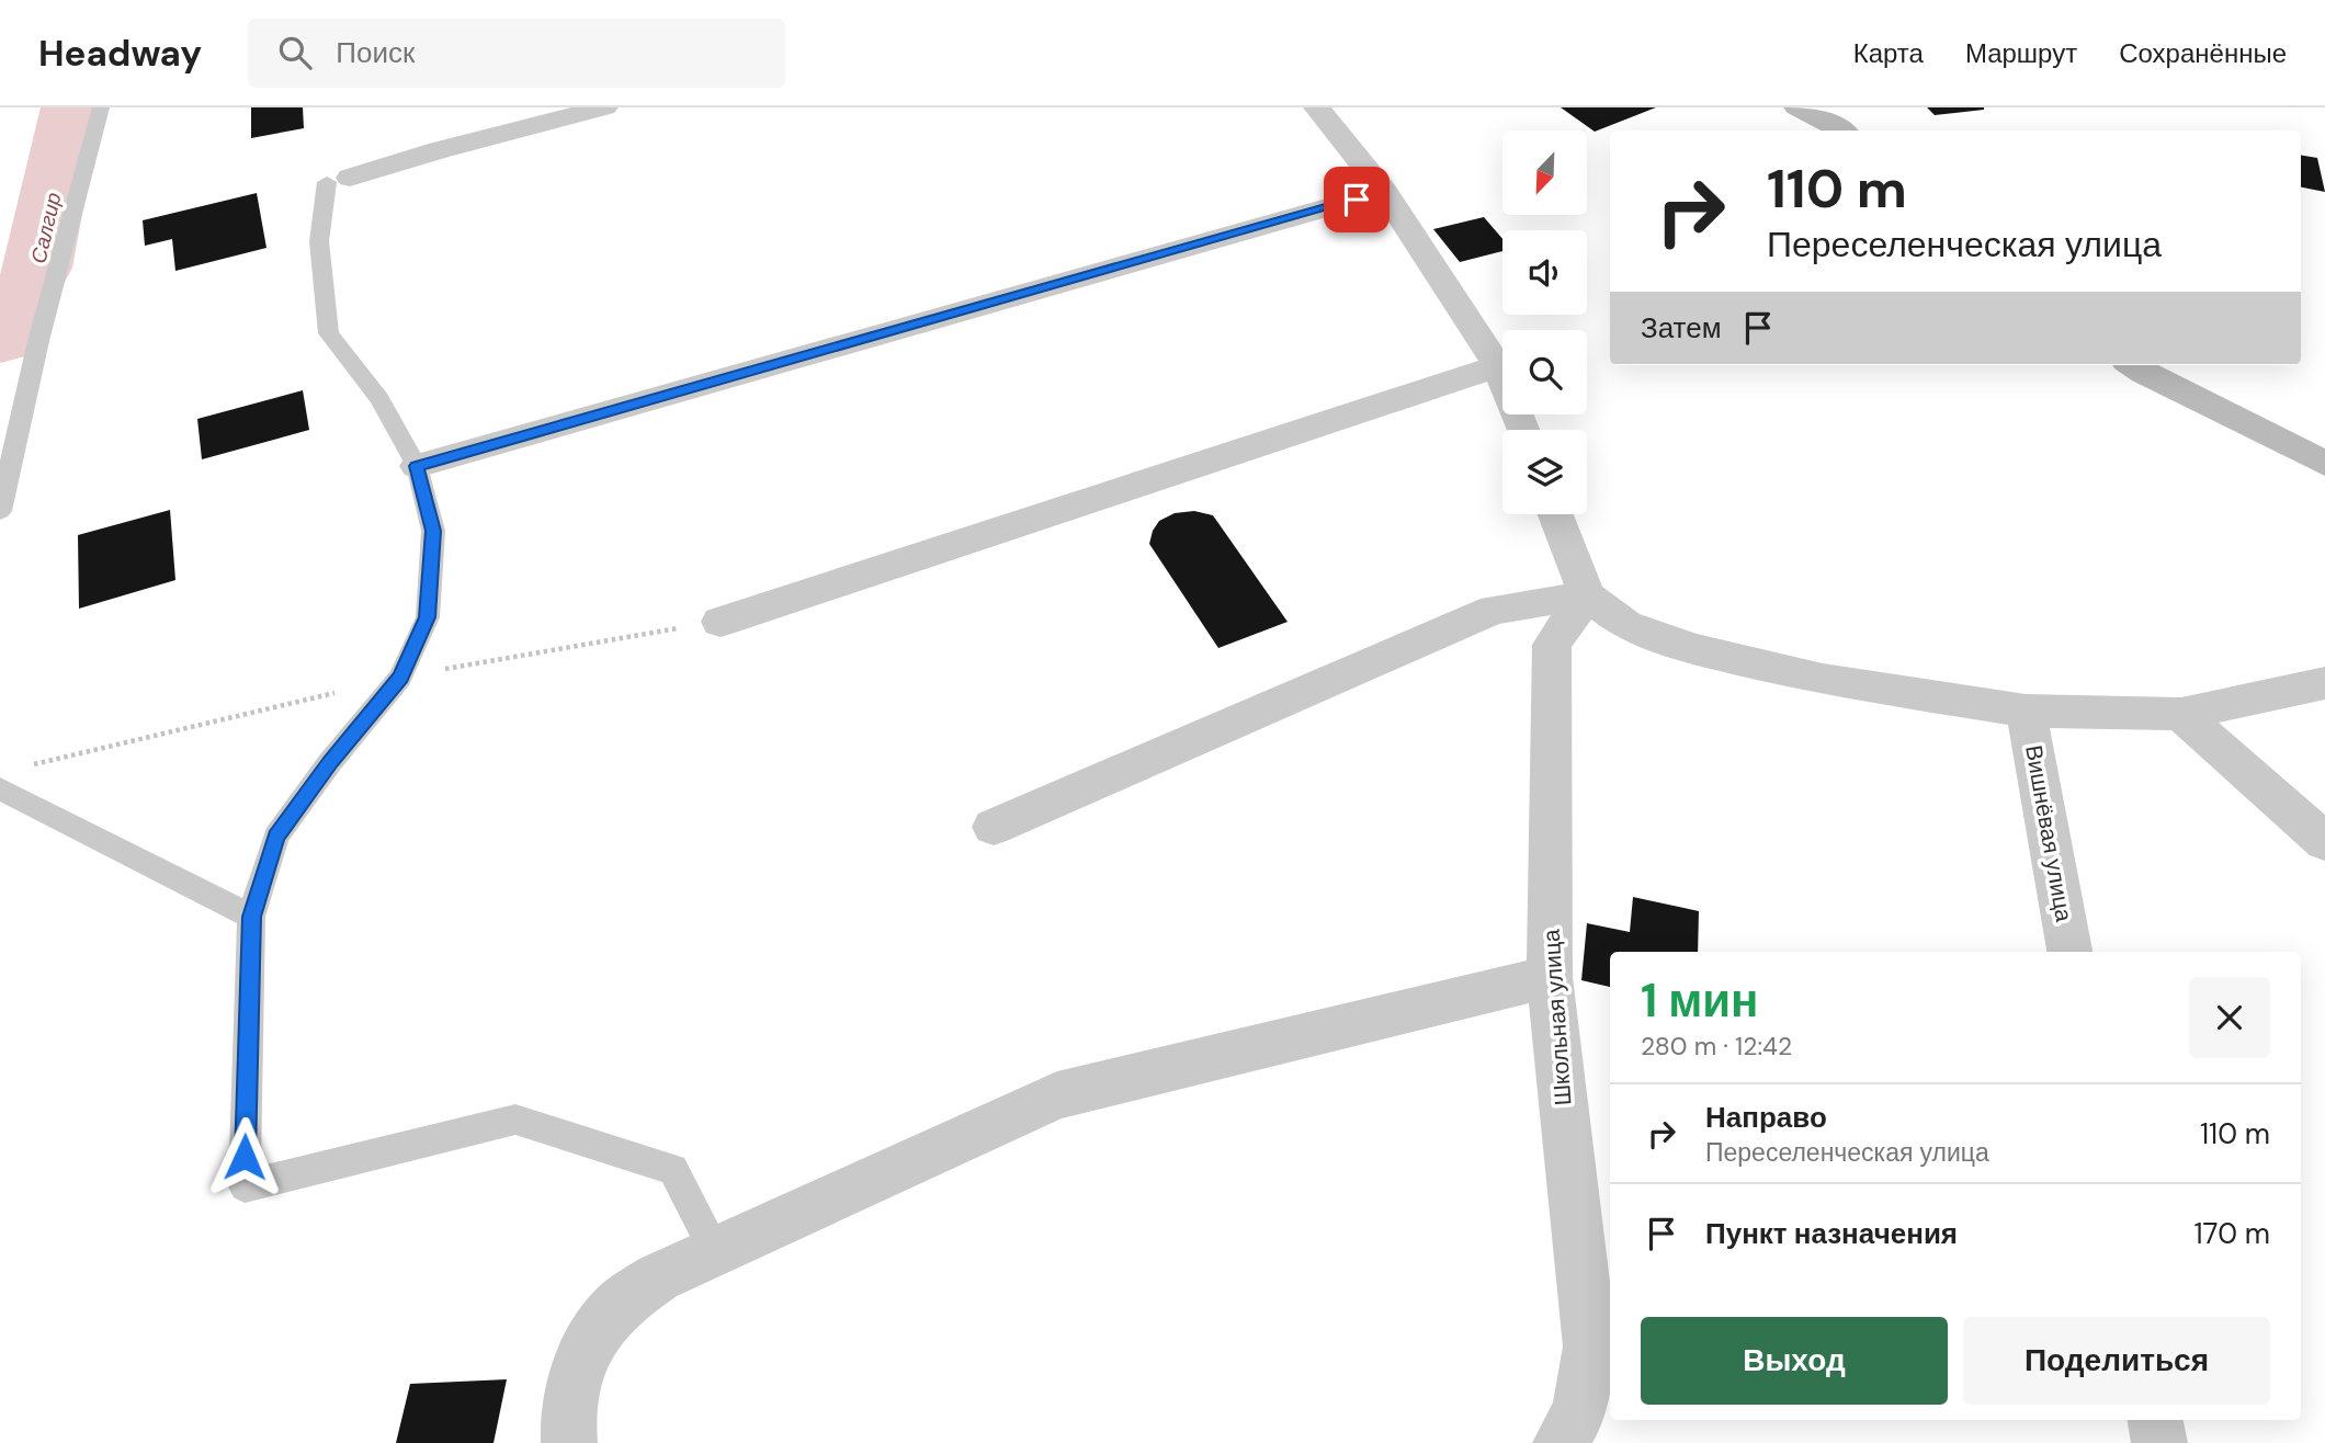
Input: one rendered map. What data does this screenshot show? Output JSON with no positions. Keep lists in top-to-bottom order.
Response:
{
  "streets": {
    "street": ["Вишнёвая улица", "Школьная улица"]
  },
  "water": ["Салгир"],
  "north": "bottom left",
  "page": {
    "header": "Headway",
    "search": "Поиск",
    "nav": ["Карта", "Маршрут", "Сохранённые"],
    "turn": ["110 m", "Переселенческая улица"],
    "then": "Затем",
    "heading": ["1 мин", "280 m · 12:42"],
    "list": [
      {
        "name": "Направо",
        "note": "Переселенческая улица",
        "value": "110 m"
      },
      {
        "name": "Пункт назначения",
        "value": "170 m"
      }
    ],
    "buttons": ["Выход", "Поделиться"]
  }
}
